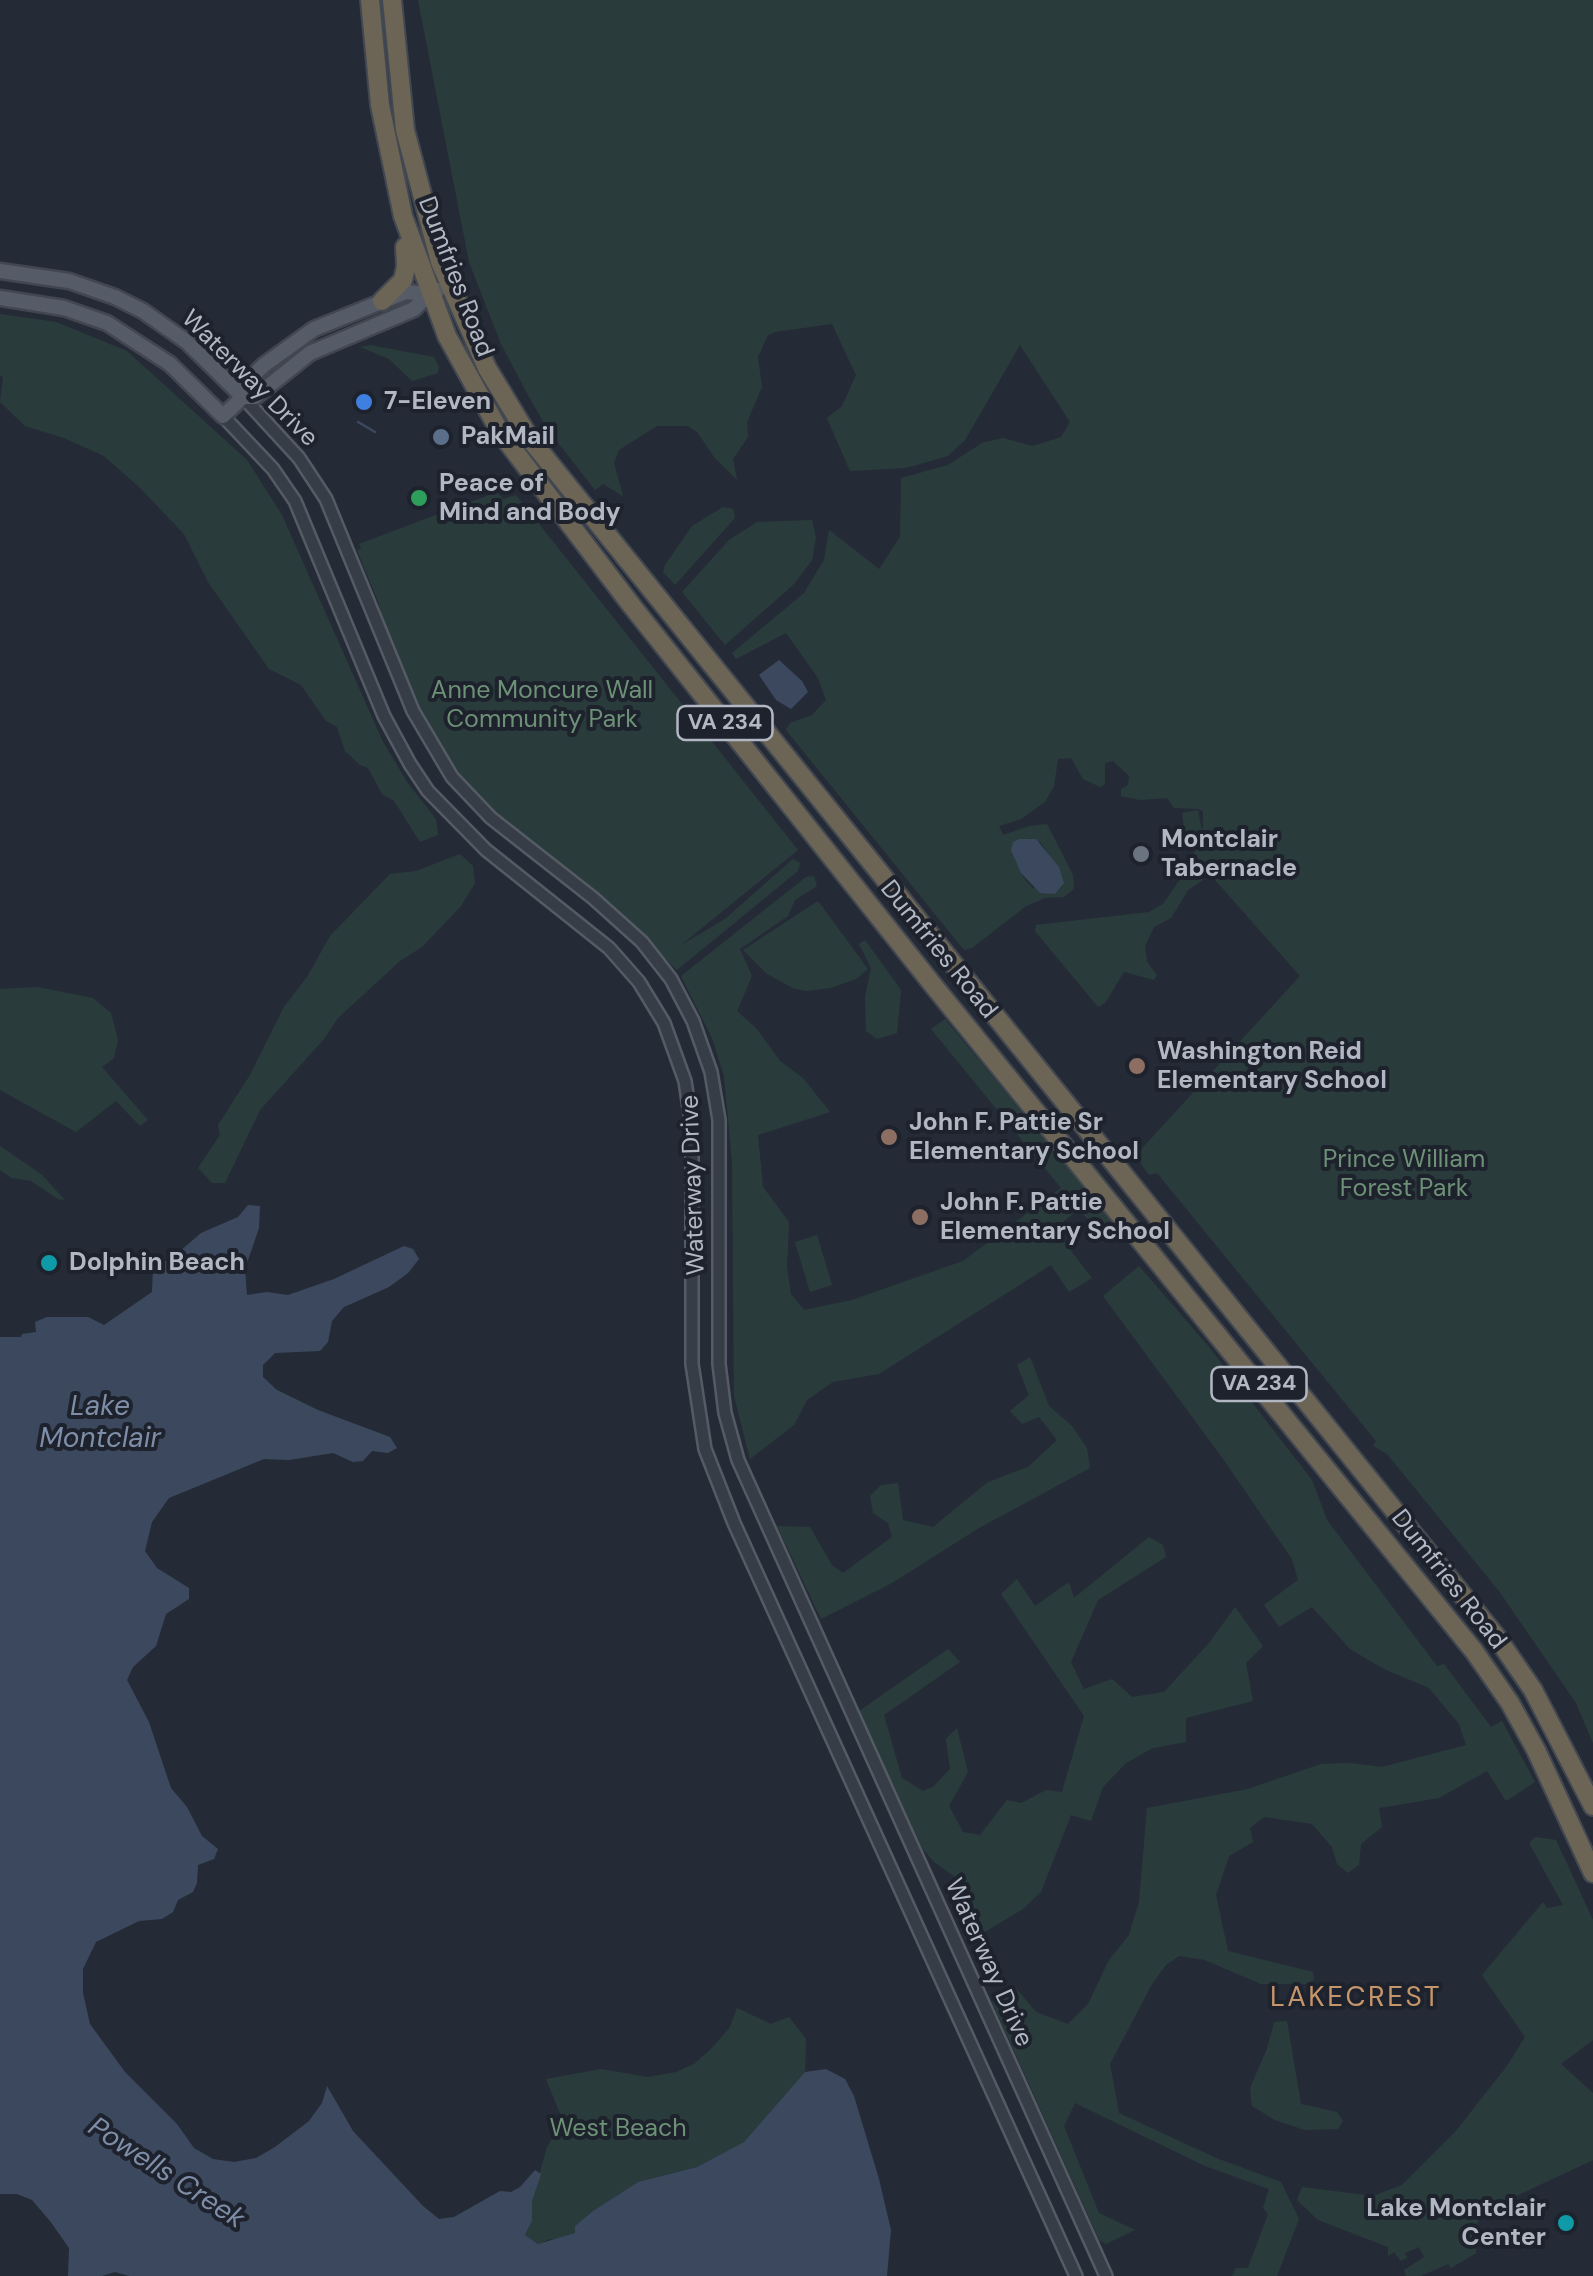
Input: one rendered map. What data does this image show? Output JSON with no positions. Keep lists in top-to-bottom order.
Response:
{
  "streets": {
    "highway": ["Dumfries Road", "VA 234"],
    "main road": ["Waterway Drive"]
  },
  "districts": ["LAKECREST"],
  "water": ["Lake Montclair", "Powells Creek"],
  "parks": ["Anne Moncure Wall Community Park", "Prince William Forest Park", "West Beach"],
  "places": [
    "7-Eleven",
    "PakMail",
    "Peace of Mind and Body",
    "Montclair Tabernacle",
    "Washington Reid Elementary School",
    "John F. Pattie Sr Elementary School",
    "John F. Pattie Elementary School",
    "Dolphin Beach",
    "Lake Montclair Center"
  ]
}
